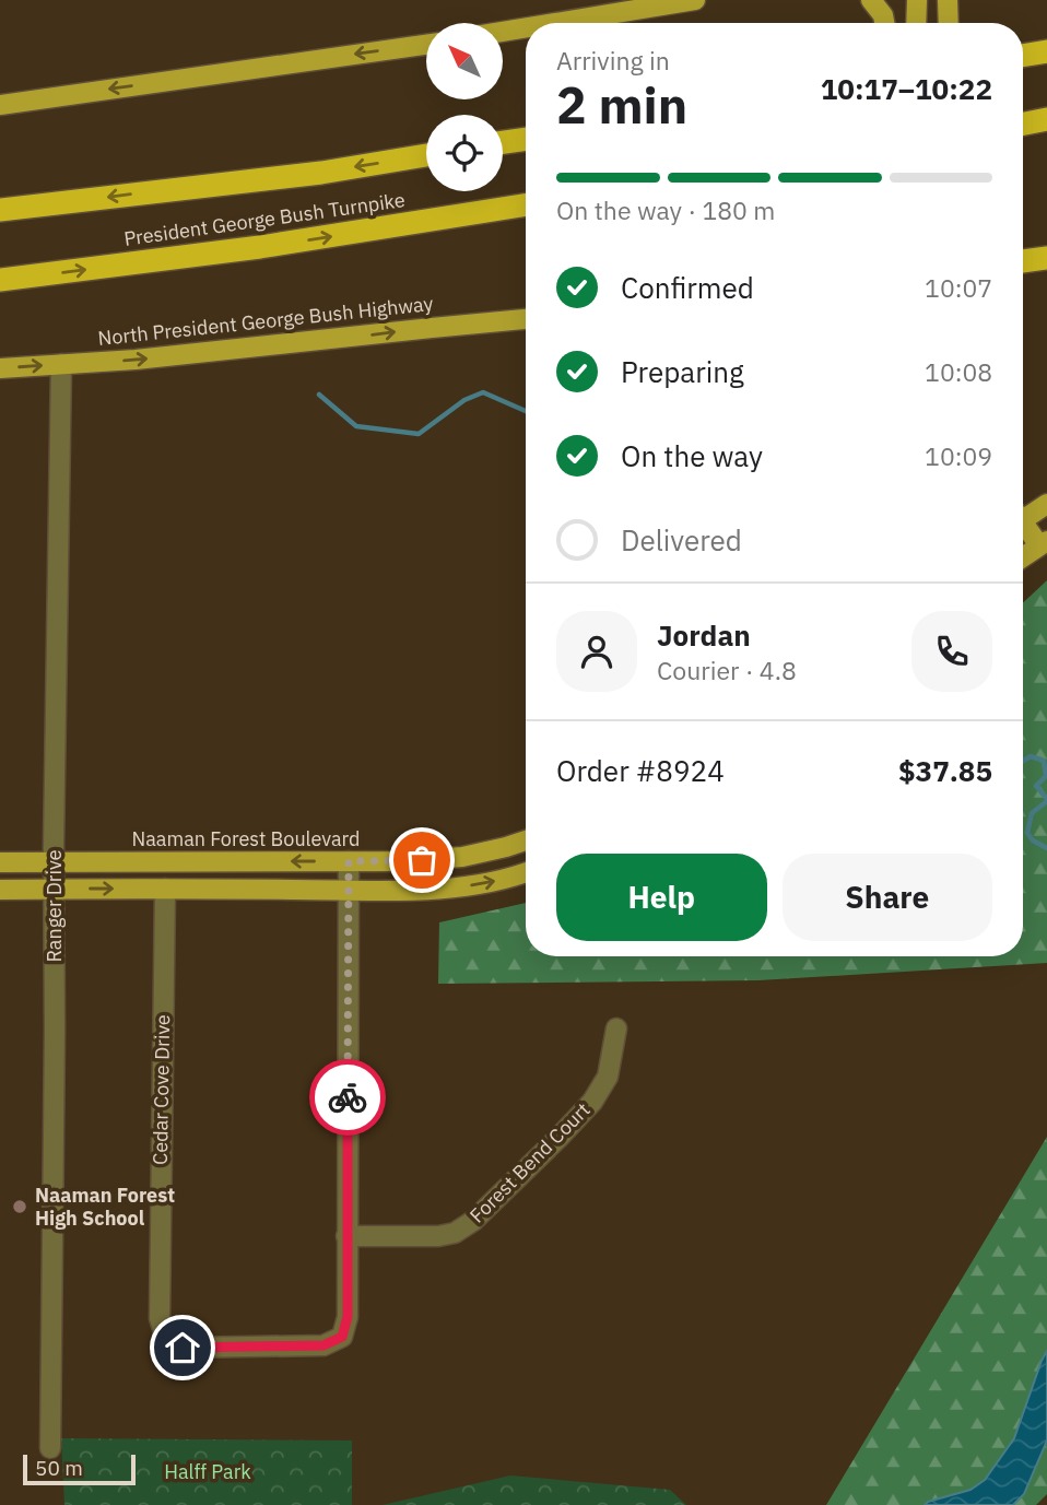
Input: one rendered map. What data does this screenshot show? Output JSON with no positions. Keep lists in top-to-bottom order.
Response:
{
  "streets": {
    "highway": ["President George Bush Turnpike"],
    "main road": ["North President George Bush Highway", "Naaman Forest Boulevard"],
    "street": ["Ranger Drive", "Cedar Cove Drive", "Forest Bend Court"]
  },
  "crossings": [
    ["North President George Bush Highway", "Ranger Drive"],
    ["Naaman Forest Boulevard", "Ranger Drive"],
    ["Cedar Cove Drive", "Forest Bend Court"]
  ],
  "one_way": ["North President George Bush Highway"],
  "parks": ["Halff Park"],
  "places": ["Naaman Forest High School"],
  "scale_bar": "50 m",
  "north": "top left",
  "page": {
    "heading": ["2 min", "Arriving in", "10:17–10:22"],
    "panel": [
      "Jordan",
      "Courier · 4.8",
      "Order #8924",
      "$37.85"
    ],
    "bar": "On the way · 180 m",
    "list": [
      ["Confirmed", "10:07"],
      ["Preparing", "10:08"],
      ["On the way", "10:09"],
      "Delivered"
    ],
    "buttons": ["Help", "Share"],
    "scale": "50 m"
  }
}
